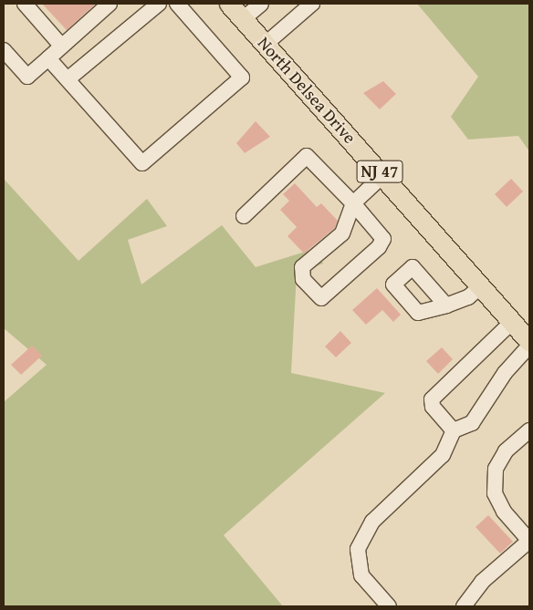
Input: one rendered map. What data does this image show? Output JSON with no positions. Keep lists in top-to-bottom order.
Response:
{
  "streets": {
    "main road": ["North Delsea Drive", "NJ 47"]
  }
}
